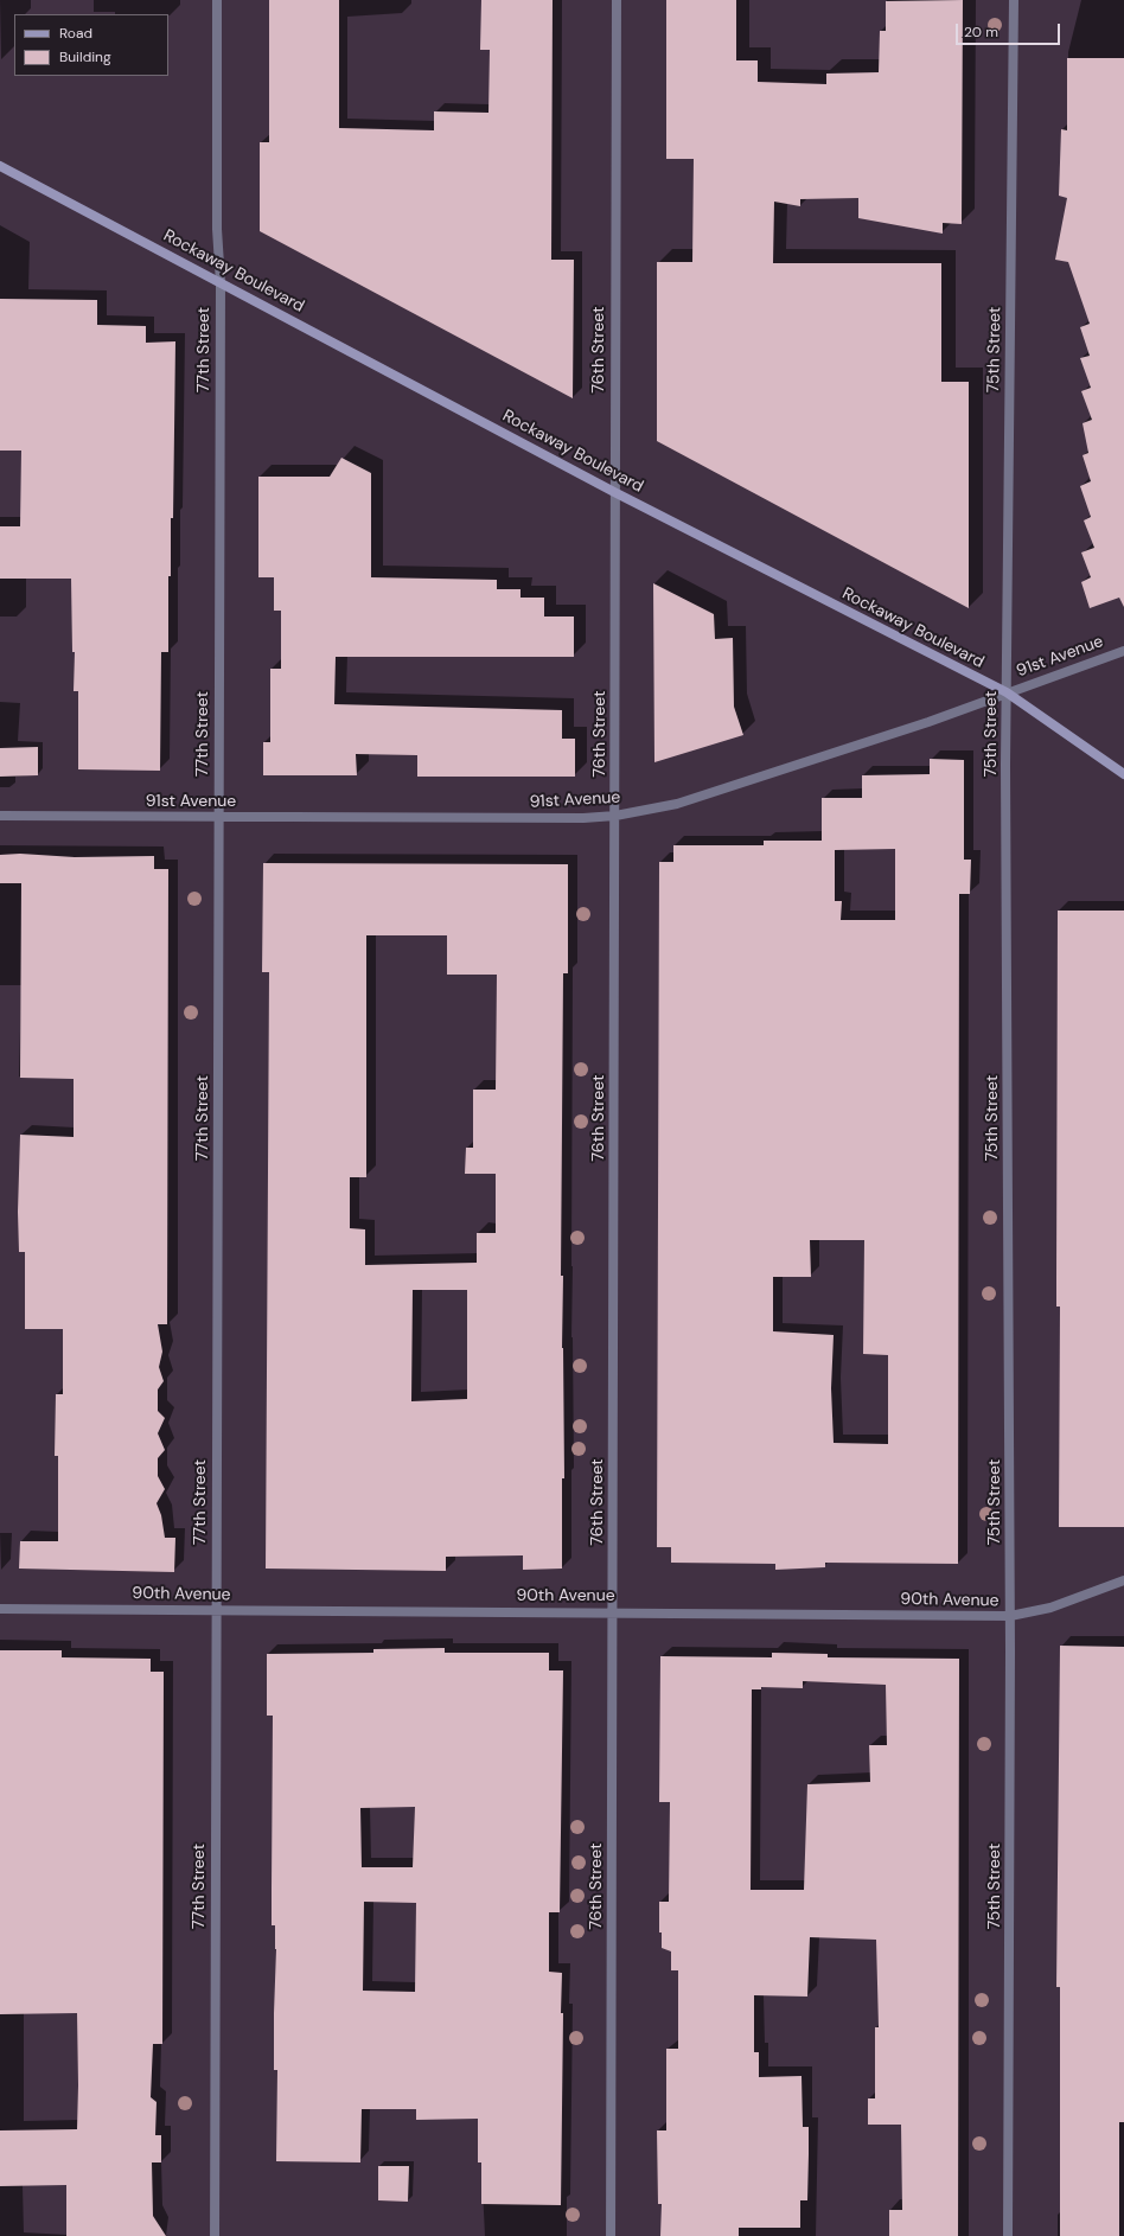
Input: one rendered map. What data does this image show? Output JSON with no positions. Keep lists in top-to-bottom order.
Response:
{
  "streets": {
    "main road": ["Rockaway Boulevard"],
    "street": [
      "77th Street",
      "76th Street",
      "75th Street",
      "91st Avenue",
      "90th Avenue"
    ]
  },
  "crossings": [
    ["Rockaway Boulevard", "77th Street"],
    ["Rockaway Boulevard", "76th Street"],
    ["Rockaway Boulevard", "75th Street"],
    ["Rockaway Boulevard", "91st Avenue"],
    ["77th Street", "91st Avenue"],
    ["77th Street", "90th Avenue"],
    ["76th Street", "91st Avenue"],
    ["76th Street", "90th Avenue"],
    ["75th Street", "91st Avenue"],
    ["75th Street", "90th Avenue"]
  ],
  "legend": ["Road", "Building"],
  "scale_bar": "20 m"
}
